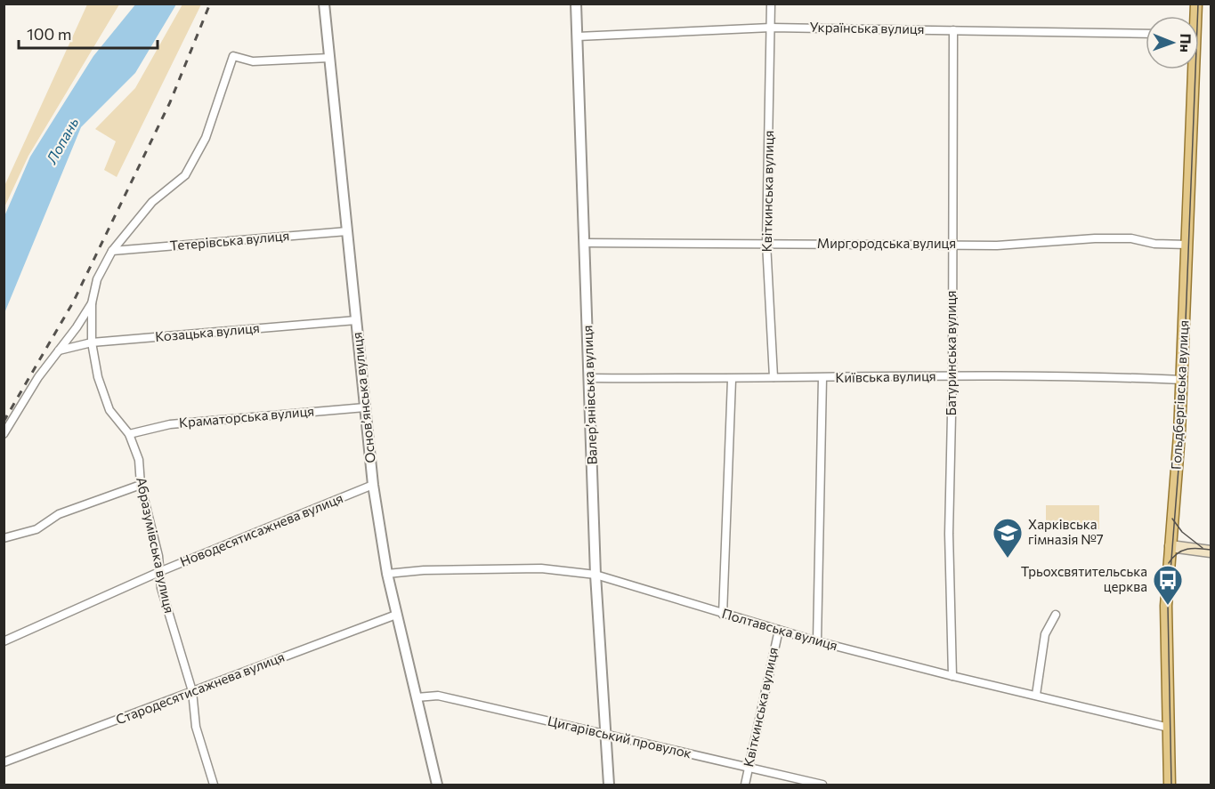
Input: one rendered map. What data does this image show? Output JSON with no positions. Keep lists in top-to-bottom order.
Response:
{
  "streets": {
    "main road": ["Гольдбергівська вулиця"],
    "street": [
      "Українська вулиця",
      "Квіткинська вулиця",
      "Тетерівська вулиця",
      "Миргородська вулиця",
      "Козацька вулиця",
      "Батуринська вулиця",
      "Київська вулиця",
      "Валер’янівська вулиця",
      "Основ’янська вулиця",
      "Краматорська вулиця",
      "Новодесятисажнева вулиця",
      "Абразумівська вулиця",
      "Полтавська вулиця",
      "Стародесятисажнева вулиця",
      "Цигарівський провулок"
    ]
  },
  "crossings": [
    ["Українська вулиця", "Квіткинська вулиця"],
    ["Українська вулиця", "Батуринська вулиця"],
    ["Українська вулиця", "Валер’янівська вулиця"],
    ["Квіткинська вулиця", "Миргородська вулиця"],
    ["Квіткинська вулиця", "Київська вулиця"],
    ["Квіткинська вулиця", "Полтавська вулиця"],
    ["Квіткинська вулиця", "Цигарівський провулок"],
    ["Тетерівська вулиця", "Основ’янська вулиця"],
    ["Миргородська вулиця", "Батуринська вулиця"],
    ["Миргородська вулиця", "Валер’янівська вулиця"],
    ["Миргородська вулиця", "Гольдбергівська вулиця"],
    ["Козацька вулиця", "Основ’янська вулиця"],
    ["Козацька вулиця", "Абразумівська вулиця"],
    ["Батуринська вулиця", "Київська вулиця"],
    ["Батуринська вулиця", "Полтавська вулиця"],
    ["Київська вулиця", "Валер’янівська вулиця"],
    ["Київська вулиця", "Гольдбергівська вулиця"],
    ["Валер’янівська вулиця", "Полтавська вулиця"],
    ["Валер’янівська вулиця", "Цигарівський провулок"],
    ["Гольдбергівська вулиця", "Полтавська вулиця"],
    ["Основ’янська вулиця", "Краматорська вулиця"],
    ["Основ’янська вулиця", "Новодесятисажнева вулиця"],
    ["Основ’янська вулиця", "Полтавська вулиця"],
    ["Основ’янська вулиця", "Стародесятисажнева вулиця"],
    ["Основ’янська вулиця", "Цигарівський провулок"],
    ["Краматорська вулиця", "Абразумівська вулиця"],
    ["Новодесятисажнева вулиця", "Абразумівська вулиця"],
    ["Абразумівська вулиця", "Стародесятисажнева вулиця"]
  ],
  "water": ["Лопань"],
  "places": {
    "school or university": ["Харківська гімназія №7"],
    "bus stop": ["Трьохсвятительська церква"]
  },
  "scale_bar": "100 m",
  "north": "right"
}
